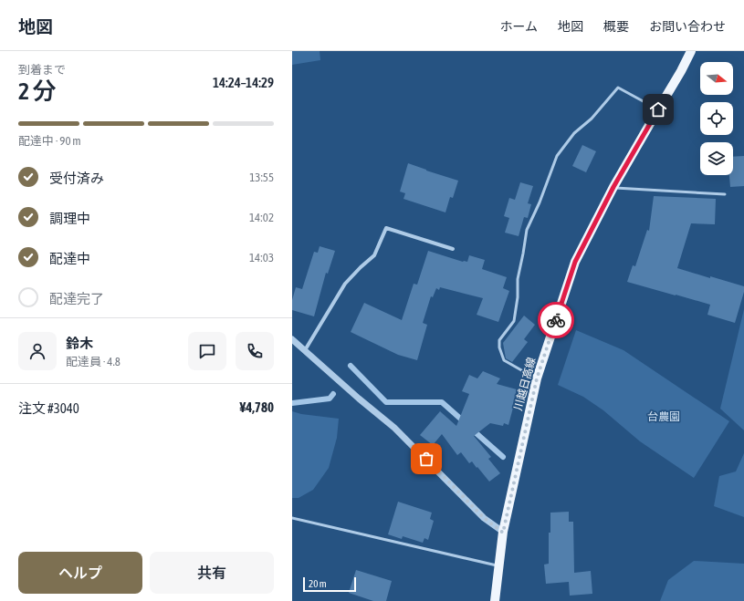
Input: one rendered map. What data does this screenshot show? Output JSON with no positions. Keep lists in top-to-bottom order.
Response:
{
  "streets": {
    "main road": ["川越日高線"]
  },
  "parks": ["台農園"],
  "scale_bar": "20 m",
  "north": "right",
  "page": {
    "header": "地図",
    "nav": [
      "ホーム",
      "地図",
      "概要",
      "お問い合わせ"
    ],
    "heading": ["2 分", "到着まで", "14:24–14:29"],
    "panel": [
      "鈴木",
      "配達員 · 4.8",
      "注文 #3040",
      "¥4,780"
    ],
    "bar": "配達中 · 90 m",
    "list": [
      ["受付済み", "13:55"],
      ["調理中", "14:02"],
      ["配達中", "14:03"],
      "配達完了"
    ],
    "buttons": ["ヘルプ", "共有"],
    "scale": "20 m"
  }
}
